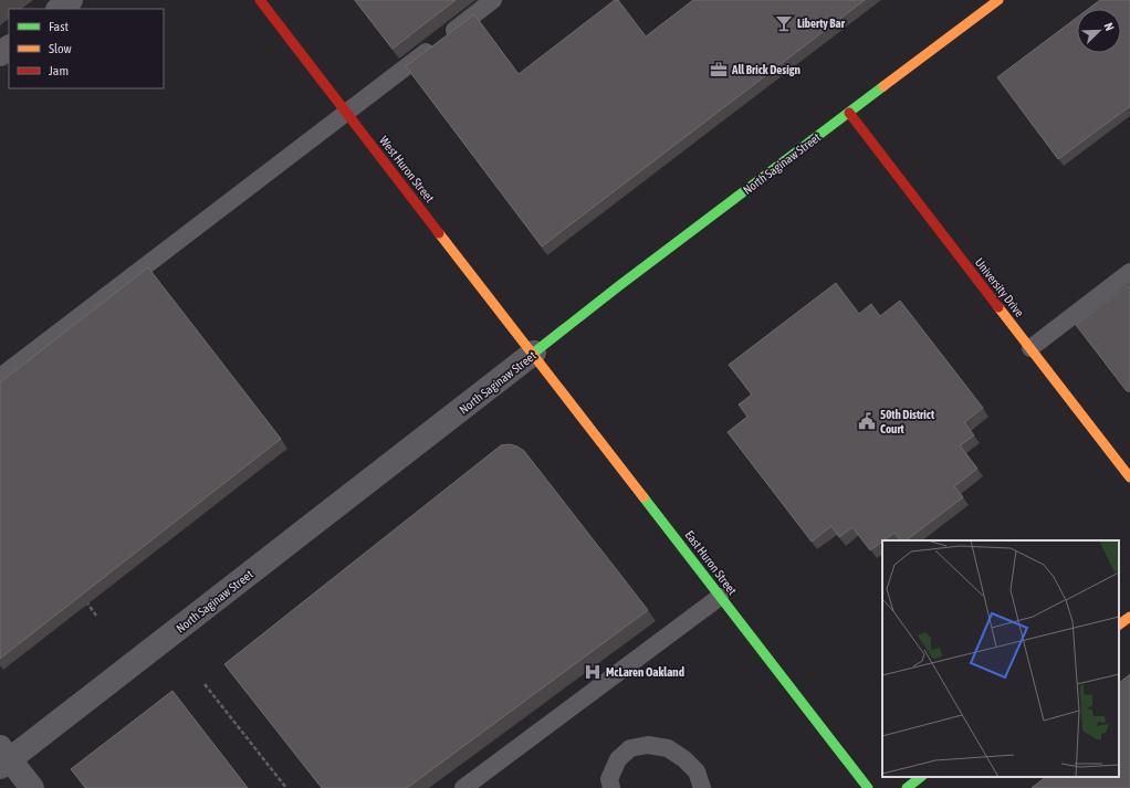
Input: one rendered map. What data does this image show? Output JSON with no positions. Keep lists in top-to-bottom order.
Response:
{
  "streets": {
    "main road": [
      "North Saginaw Street",
      "West Huron Street",
      "University Drive",
      "East Huron Street"
    ]
  },
  "crossings": [
    ["North Saginaw Street", "West Huron Street"],
    ["North Saginaw Street", "University Drive"],
    ["North Saginaw Street", "East Huron Street"],
    ["West Huron Street", "East Huron Street"]
  ],
  "places": {
    "bar": ["Liberty Bar"],
    "office": ["All Brick Design"],
    "public building": ["50th District Court"],
    "hospital": ["McLaren Oakland"]
  },
  "legend": ["Fast", "Slow", "Jam"],
  "north": "top right"
}
